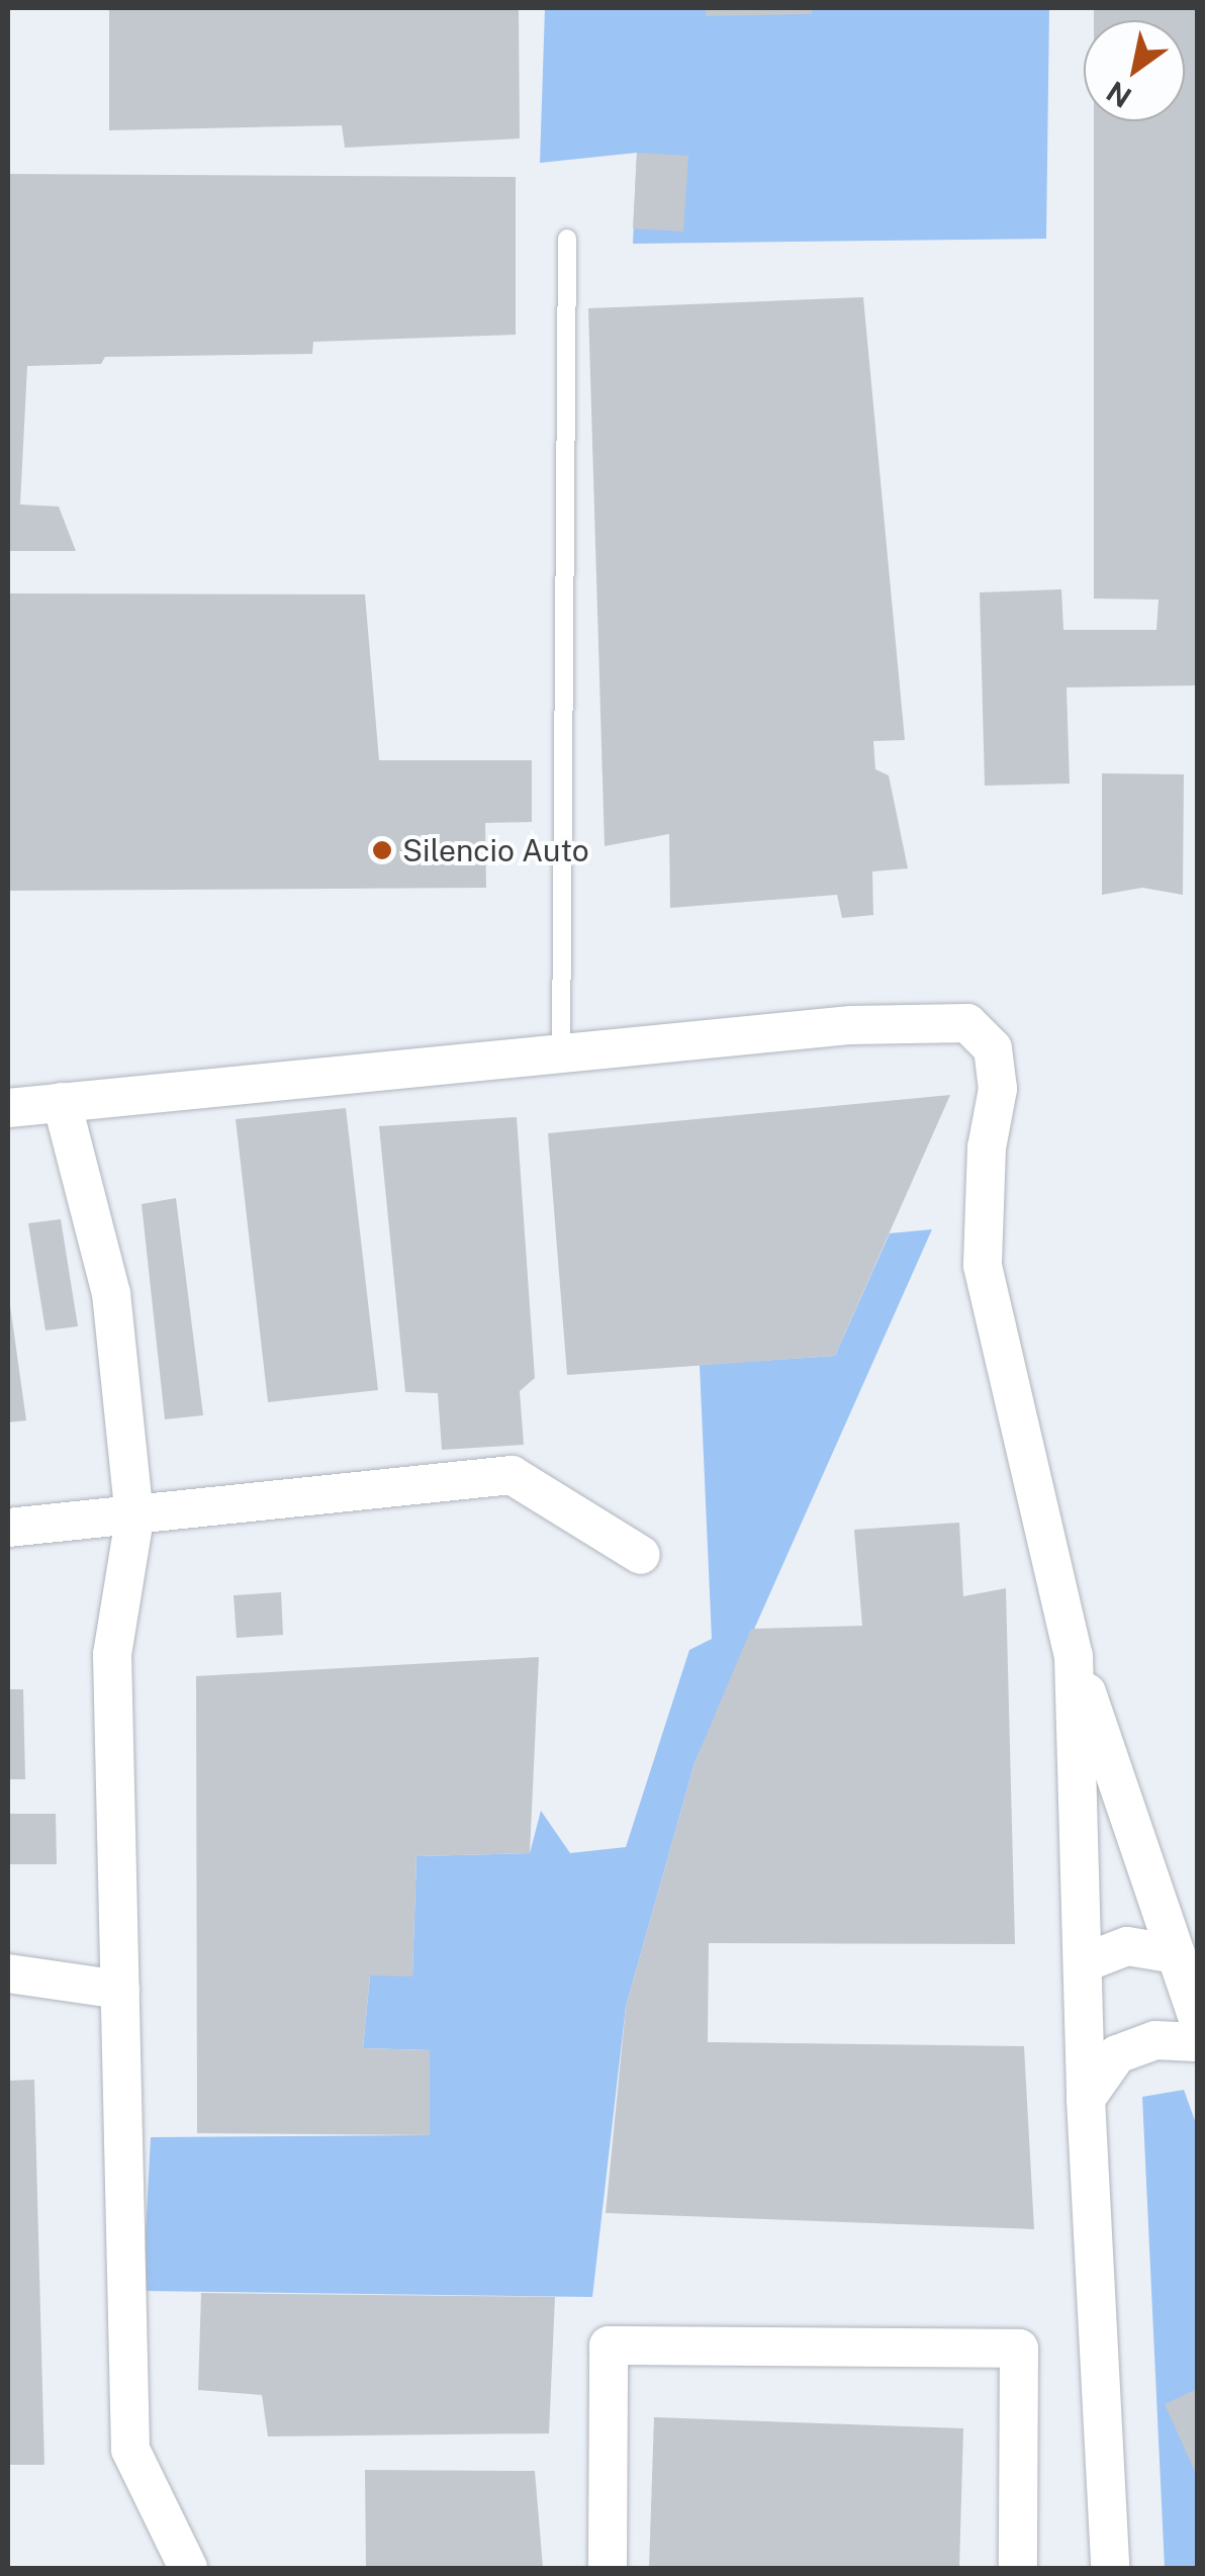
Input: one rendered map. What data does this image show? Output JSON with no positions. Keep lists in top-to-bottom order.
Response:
{
  "places": ["Silencio Auto"],
  "north": "bottom left"
}
